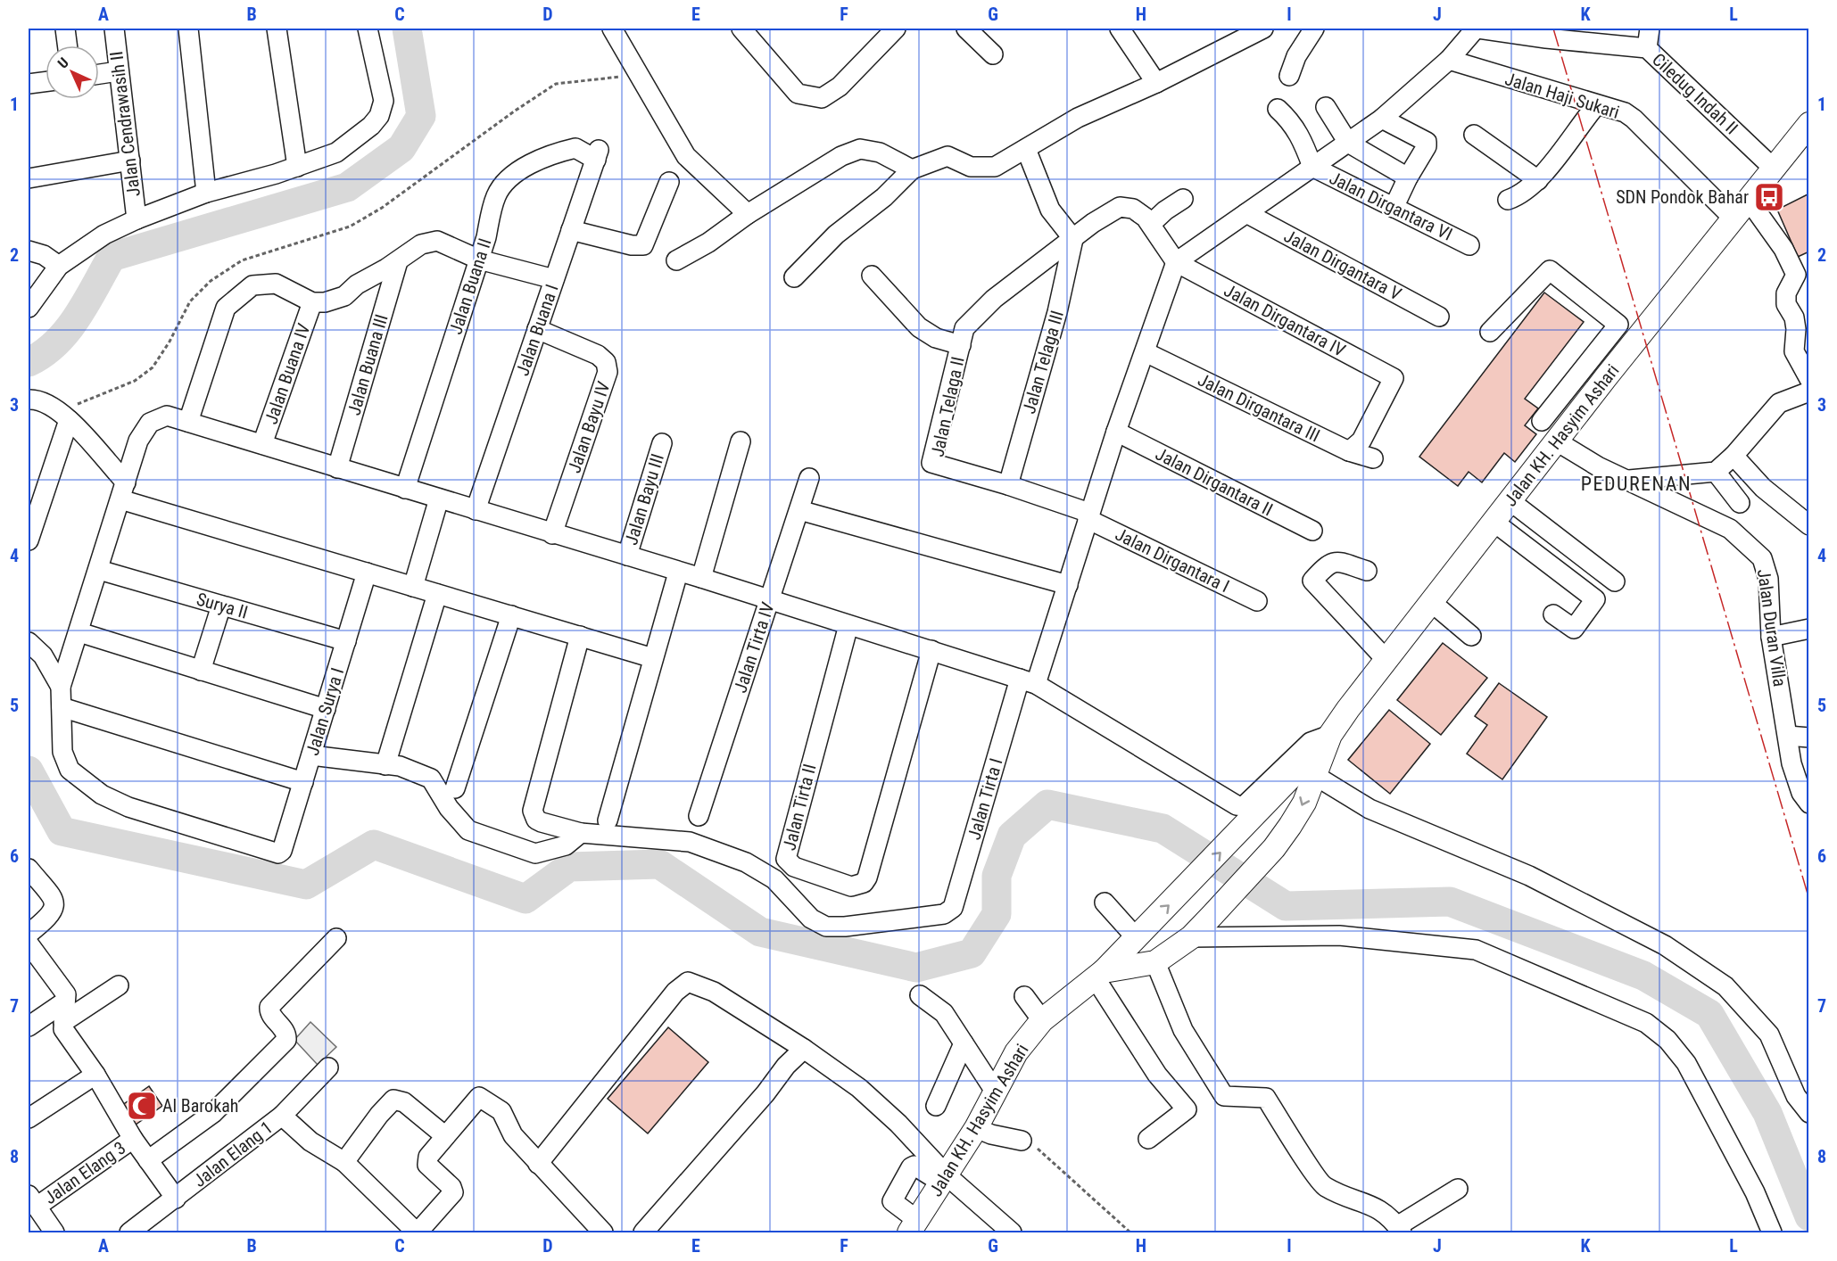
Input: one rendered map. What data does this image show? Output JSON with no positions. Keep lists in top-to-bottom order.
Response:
{
  "streets": {
    "main road": ["Jalan KH. Hasyim Ashari"],
    "street": [
      "Ciledug Indah II",
      "Jalan Haji Sukari",
      "Jalan Cendrawasih II",
      "Jalan Dirgantara VI",
      "Jalan Dirgantara V",
      "Jalan Buana II",
      "Jalan Dirgantara IV",
      "Jalan Buana I",
      "Jalan Telaga III",
      "Jalan Buana III",
      "Jalan Buana IV",
      "Jalan Telaga II",
      "Jalan Dirgantara III",
      "Jalan Bayu IV",
      "Jalan Dirgantara II",
      "Jalan Bayu III",
      "Jalan Dirgantara I",
      "Surya II",
      "Jalan Duran Villa",
      "Jalan Tirta IV",
      "Jalan Surya I",
      "Jalan Tirta I",
      "Jalan Tirta II",
      "Jalan Elang 1",
      "Jalan Elang 3"
    ]
  },
  "crossings": [
    ["Ciledug Indah II", "Jalan KH. Hasyim Ashari"],
    ["Jalan Haji Sukari", "Jalan KH. Hasyim Ashari"],
    ["Jalan Buana II", "Jalan Buana I"],
    ["Jalan Dirgantara IV", "Jalan Dirgantara III"],
    ["Jalan Dirgantara IV", "Jalan Tirta I"],
    ["Jalan Buana I", "Jalan Bayu IV"],
    ["Jalan Telaga III", "Jalan Telaga II"],
    ["Jalan Telaga II", "Jalan Dirgantara I"],
    ["Jalan Telaga II", "Jalan Tirta I"],
    ["Jalan Dirgantara III", "Jalan Tirta I"],
    ["Jalan KH. Hasyim Ashari", "Jalan Duran Villa"],
    ["Jalan Dirgantara II", "Jalan Tirta I"],
    ["Jalan Dirgantara I", "Jalan Tirta I"],
    ["Surya II", "Jalan Surya I"]
  ],
  "districts": ["PEDURENAN"],
  "places": {
    "bus stop": ["SDN Pondok Bahar"],
    "mosque": ["Al Barokah"]
  },
  "north": "top left",
  "grid": {
    "columns": [
      "A",
      "B",
      "C",
      "D",
      "E",
      "F",
      "G",
      "H",
      "I",
      "J",
      "K",
      "L"
    ],
    "rows": [
      "1",
      "2",
      "3",
      "4",
      "5",
      "6",
      "7",
      "8"
    ]
  }
}
